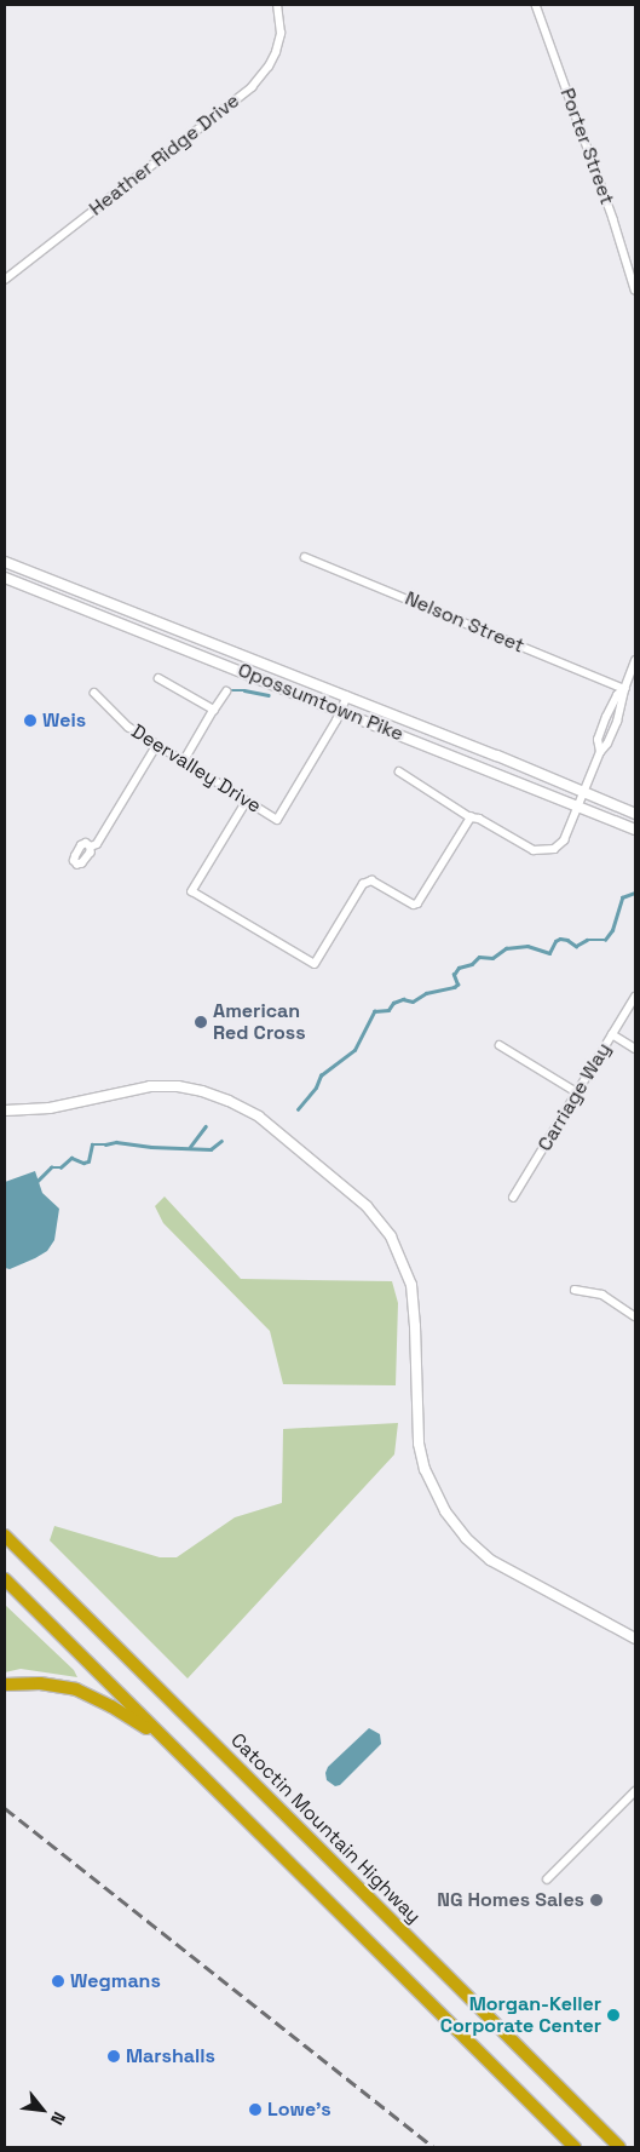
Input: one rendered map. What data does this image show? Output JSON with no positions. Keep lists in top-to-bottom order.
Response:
{
  "streets": {
    "highway": ["Catoctin Mountain Highway"],
    "main road": ["Opossumtown Pike"],
    "street": [
      "Porter Street",
      "Heather Ridge Drive",
      "Nelson Street",
      "Deervalley Drive",
      "Carriage Way"
    ]
  },
  "crossings": [
    ["Opossumtown Pike", "Deervalley Drive"]
  ],
  "places": [
    "Weis",
    "American Red Cross",
    "NG Homes Sales",
    "Wegmans",
    "Morgan-Keller Corporate Center",
    "Marshalls",
    "Lowe's"
  ],
  "north": "bottom right"
}
